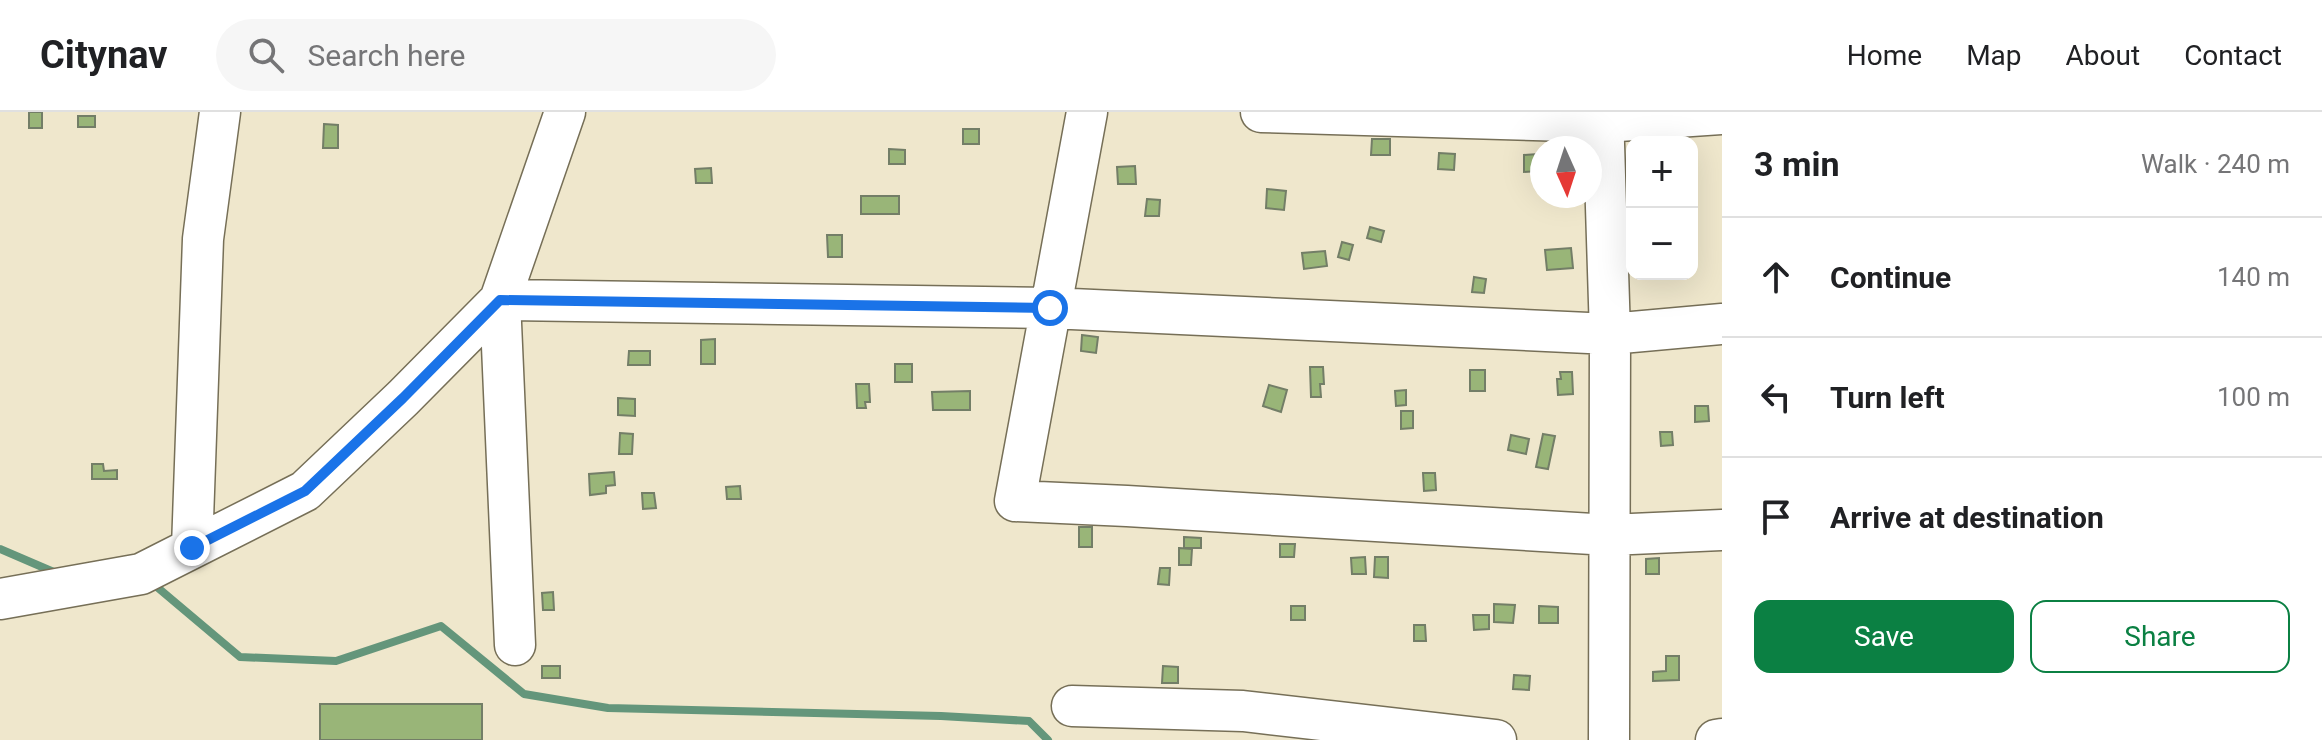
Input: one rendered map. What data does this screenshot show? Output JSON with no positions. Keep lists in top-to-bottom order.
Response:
{
  "north": "bottom",
  "page": {
    "header": "Citynav",
    "search": "Search here",
    "nav": [
      "Home",
      "Map",
      "About",
      "Contact"
    ],
    "heading": ["3 min", "Walk · 240 m"],
    "map_buttons": ["+", "−"],
    "list": [
      ["Continue", "140 m"],
      ["Turn left", "100 m"],
      "Arrive at destination"
    ],
    "buttons": ["Save", "Share"]
  }
}
